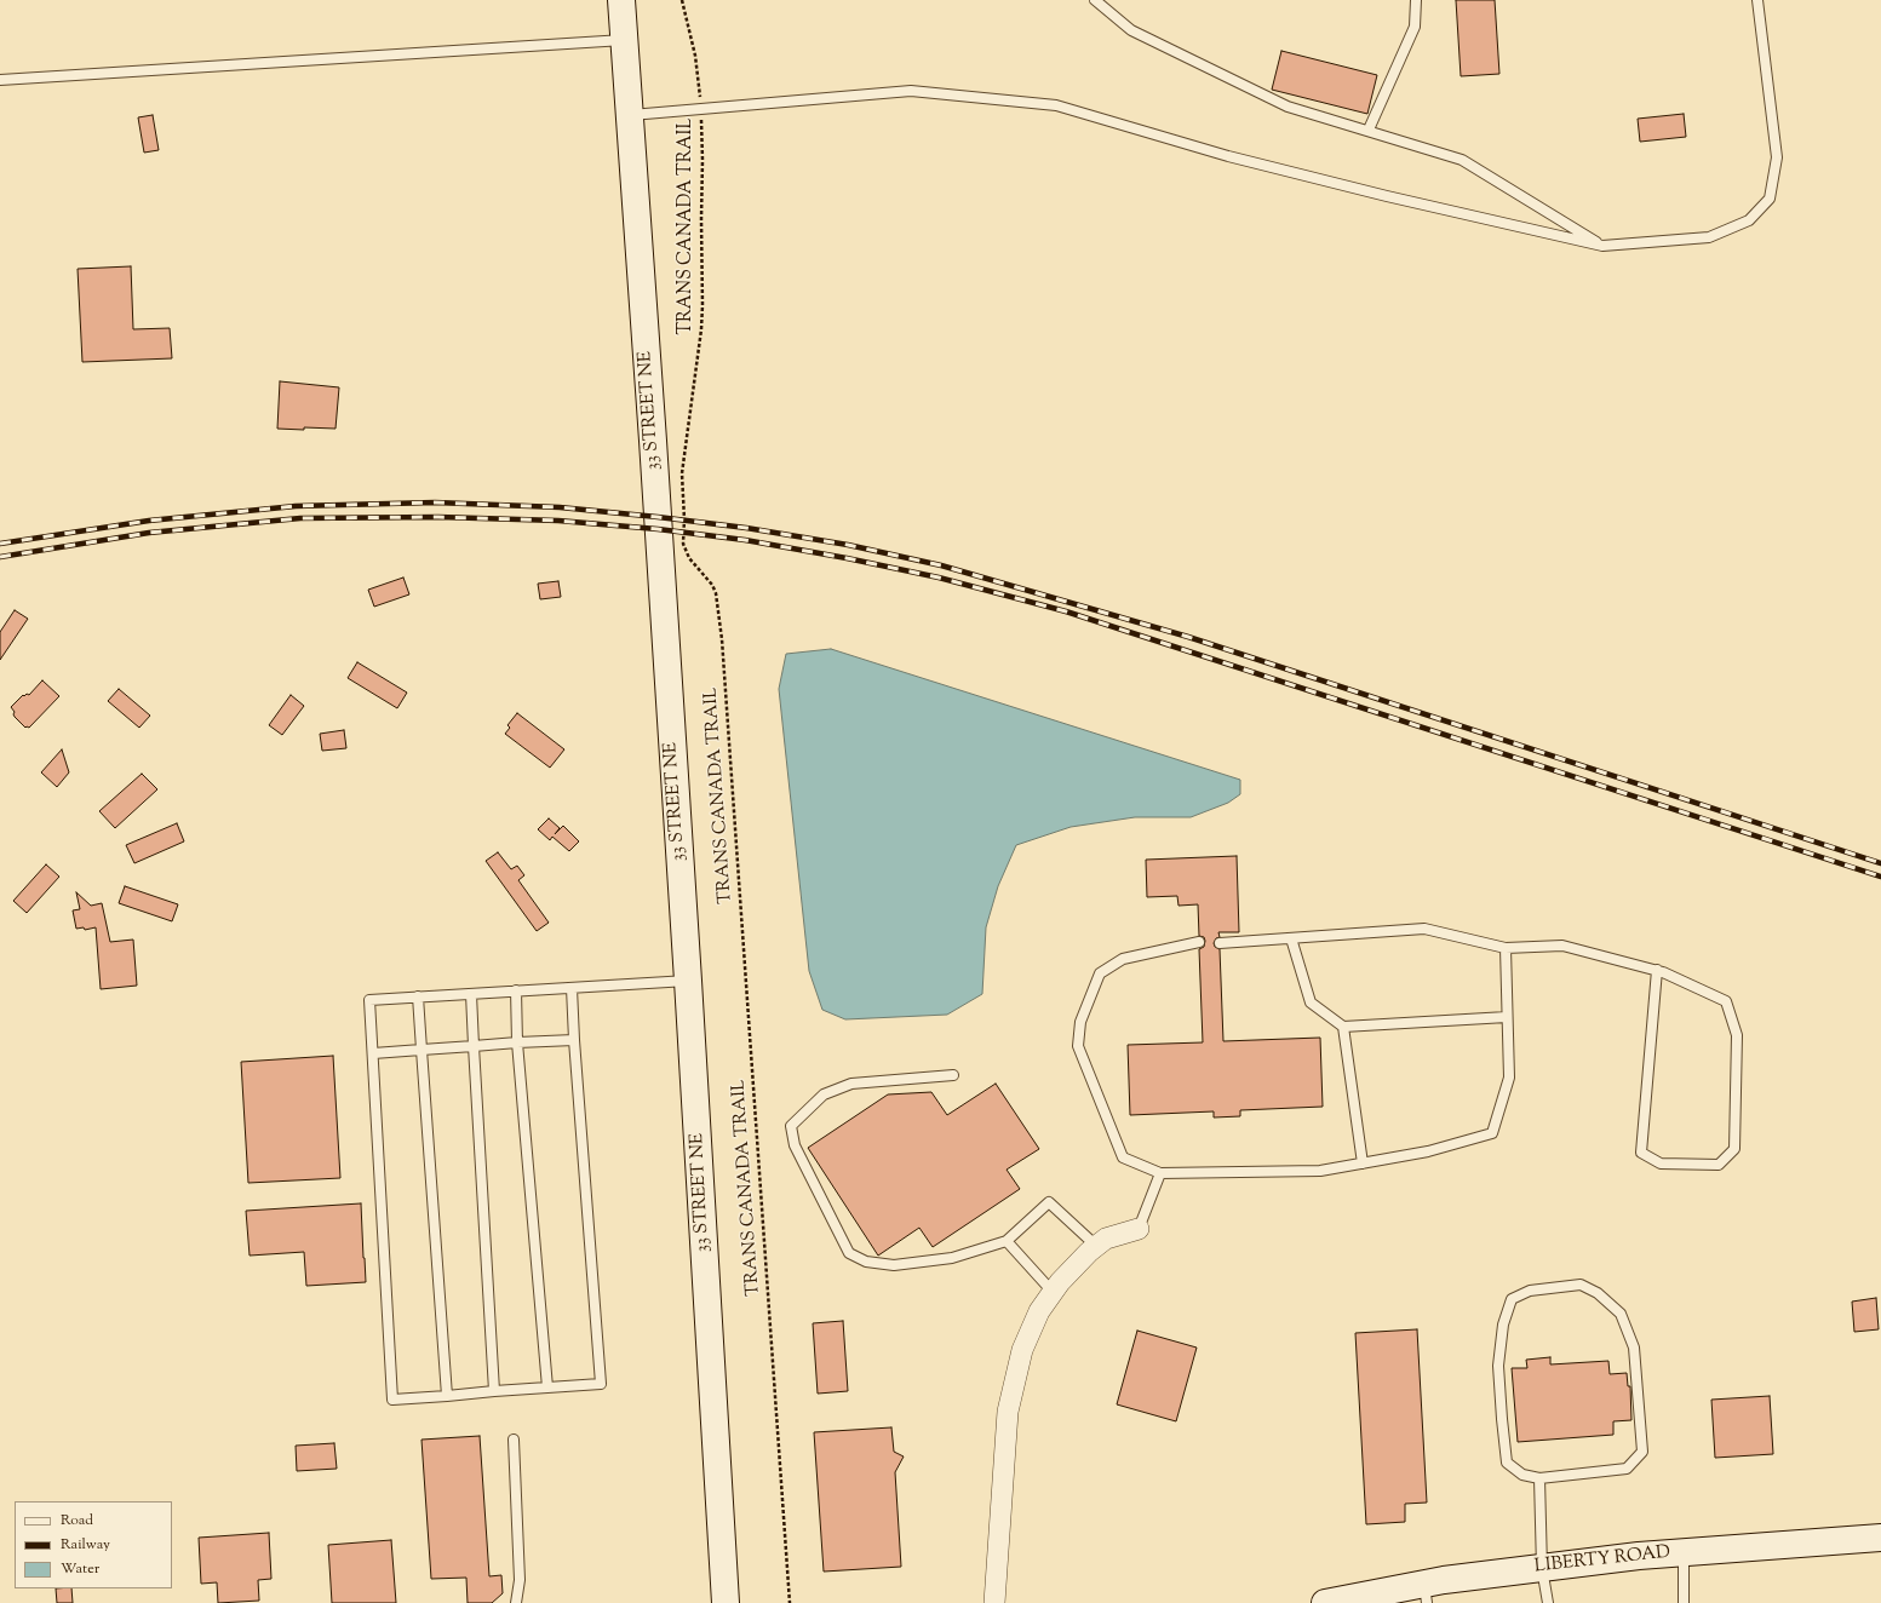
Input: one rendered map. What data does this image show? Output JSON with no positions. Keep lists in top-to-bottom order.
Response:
{
  "streets": {
    "street": ["33 STREET NE", "LIBERTY ROAD"],
    "path": ["TRANS CANADA TRAIL"]
  },
  "legend": ["Road", "Railway", "Water"]
}
